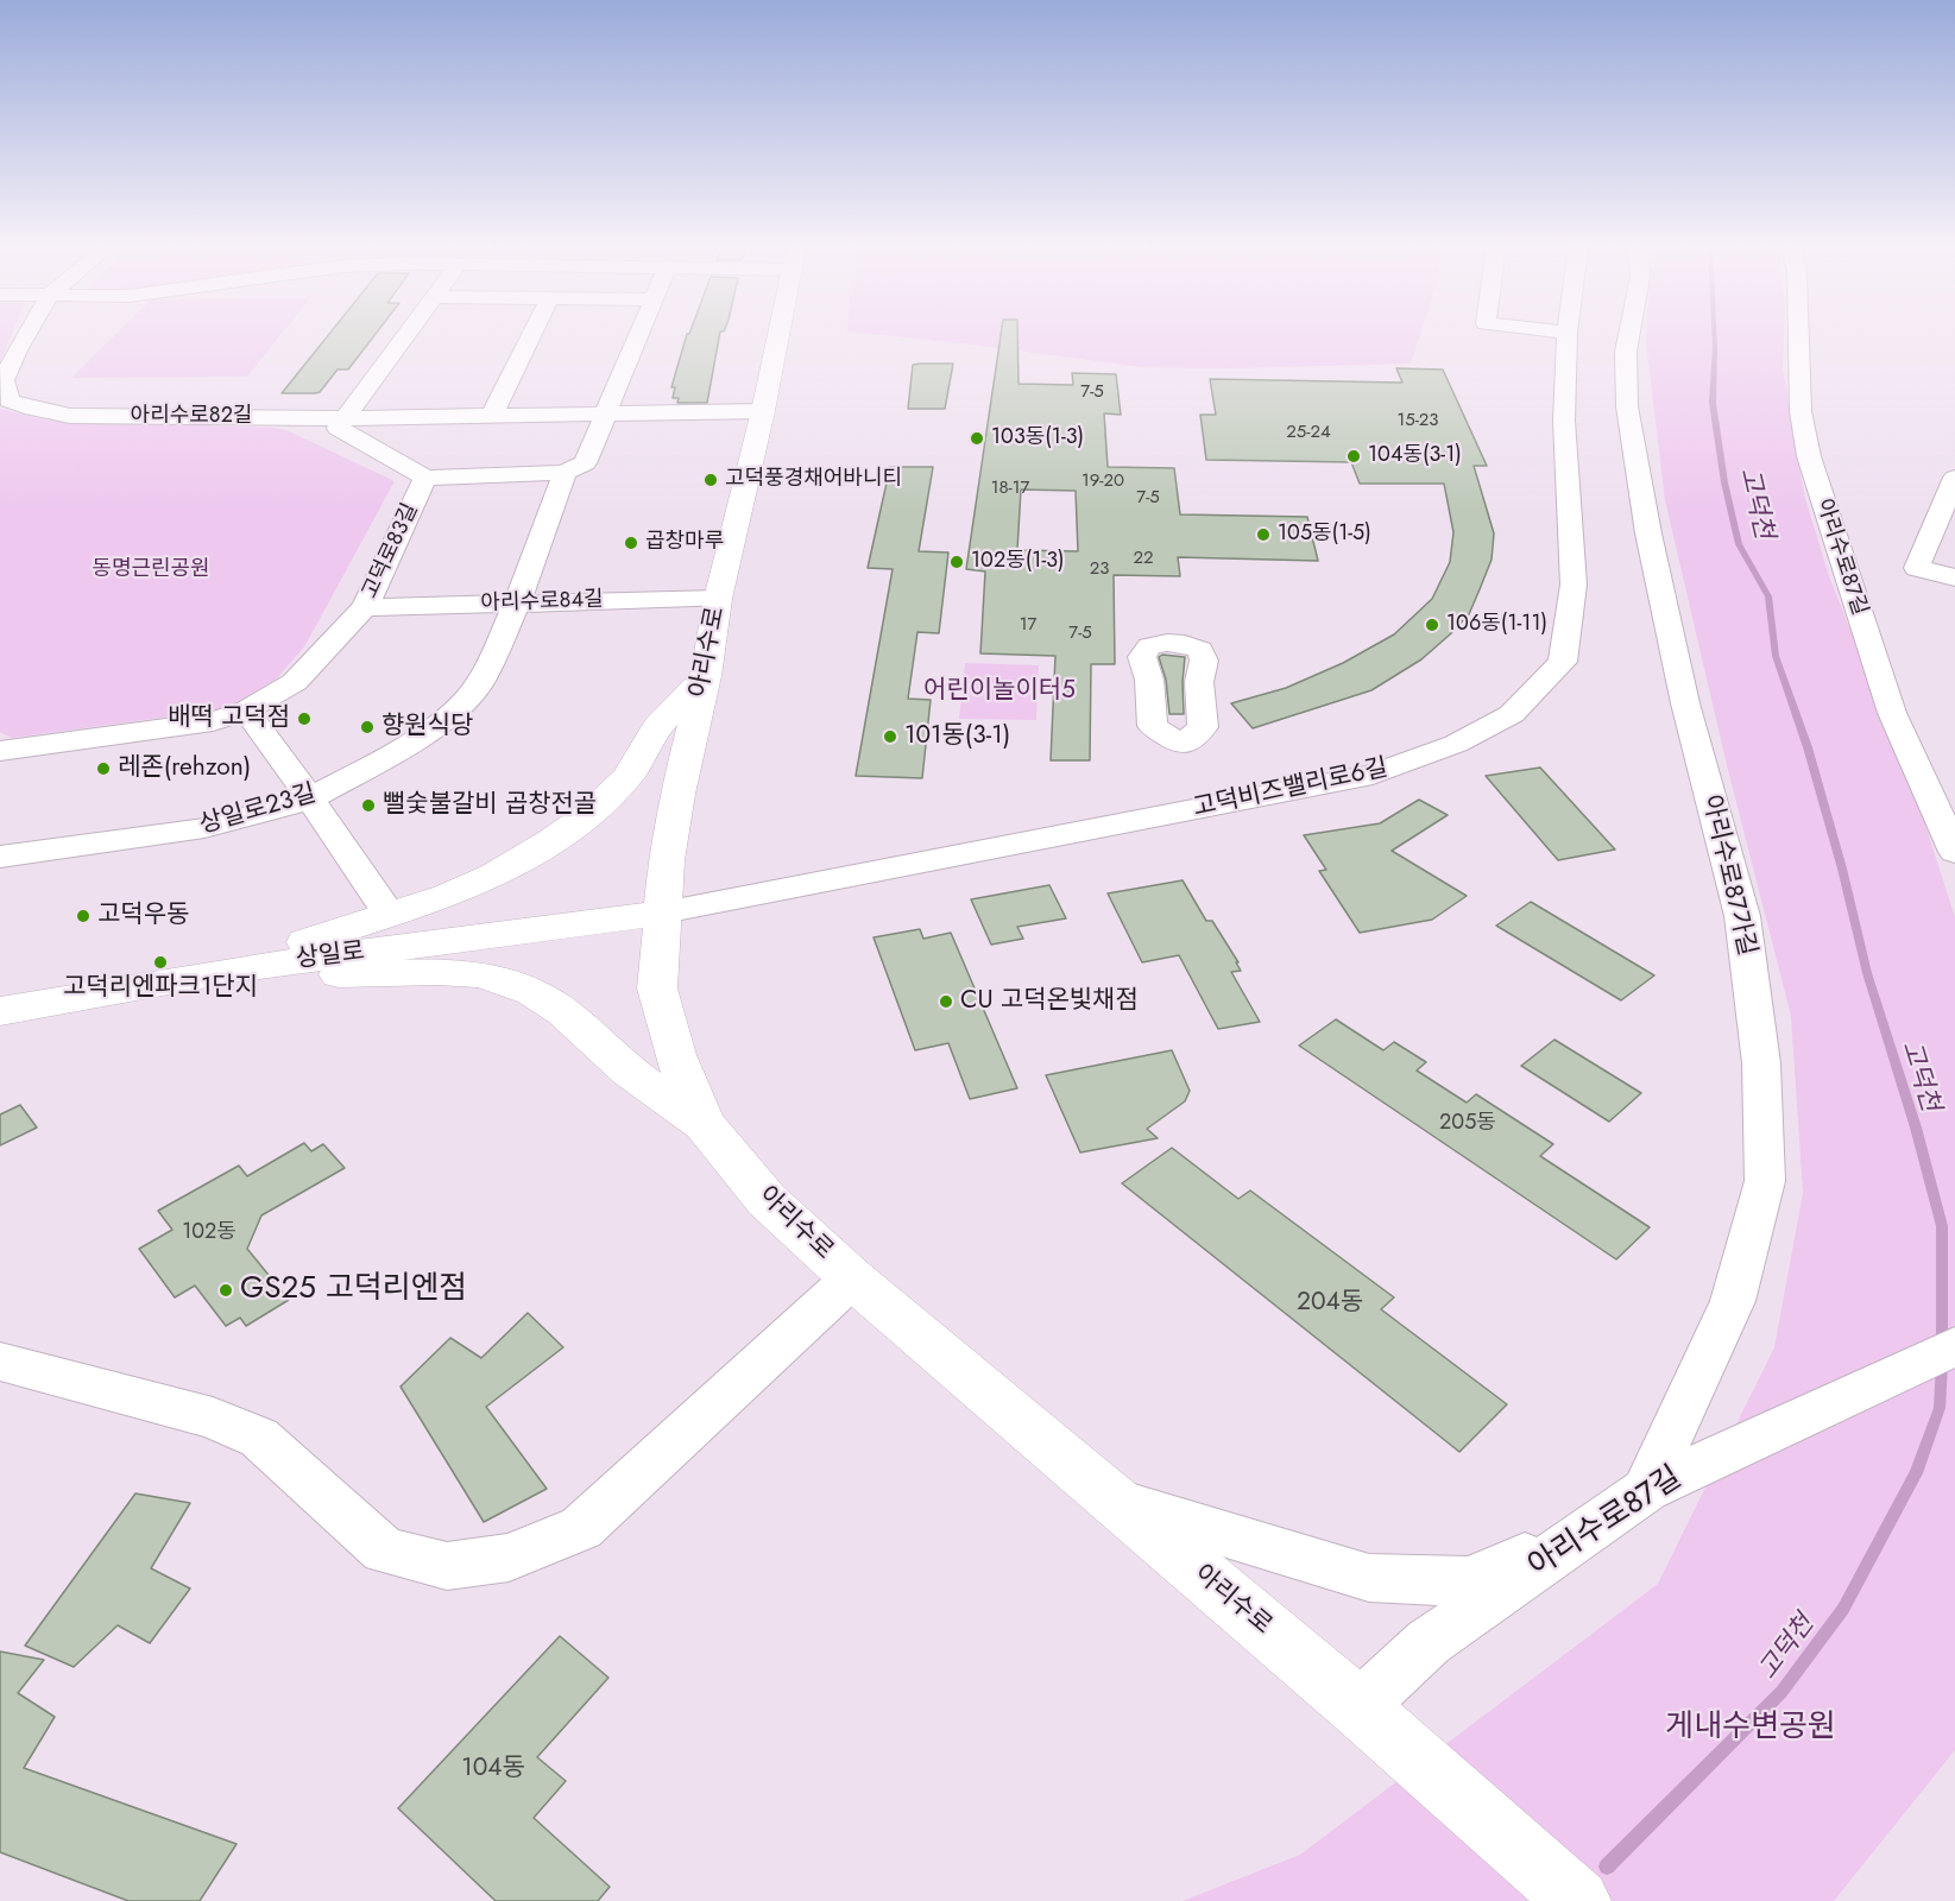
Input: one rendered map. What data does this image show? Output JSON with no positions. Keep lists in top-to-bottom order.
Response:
{
  "streets": {
    "main road": ["아리수로", "상일로"],
    "street": [
      "아리수로82길",
      "고덕로83길",
      "아리수로87길",
      "아리수로84길",
      "고덕비즈밸리로6길",
      "상일로23길",
      "아리수로87가길"
    ]
  },
  "crossings": [
    ["아리수로82길", "고덕로83길"],
    ["아리수로82길", "아리수로"],
    ["고덕로83길", "아리수로84길"],
    ["아리수로87길", "아리수로"],
    ["아리수로87길", "아리수로87가길"],
    ["아리수로84길", "아리수로"],
    ["아리수로84길", "상일로23길"],
    ["아리수로", "고덕비즈밸리로6길"],
    ["아리수로", "상일로"],
    ["고덕비즈밸리로6길", "상일로"]
  ],
  "water": ["고덕천"],
  "parks": ["동명근린공원", "어린이놀이터5", "게내수변공원"],
  "places": [
    "103동(1-3)",
    "104동(3-1)",
    "고덕풍경채어바니티",
    "105동(1-5)",
    "곱창마루",
    "102동(1-3)",
    "106동(1-11)",
    "배떡 고덕점",
    "향원식당",
    "101동(3-1)",
    "레존(rehzon)",
    "뻘숯불갈비 곱창전골",
    "고덕우동",
    "고덕리엔파크1단지",
    "CU 고덕온빛채점",
    "GS25 고덕리엔점"
  ],
  "house_numbers": [
    "7-5",
    "15-23",
    "25-24",
    "19-20",
    "18-17",
    "7-5",
    "22",
    "23",
    "17",
    "7-5",
    "205동",
    "102동",
    "204동",
    "104동"
  ]
}
